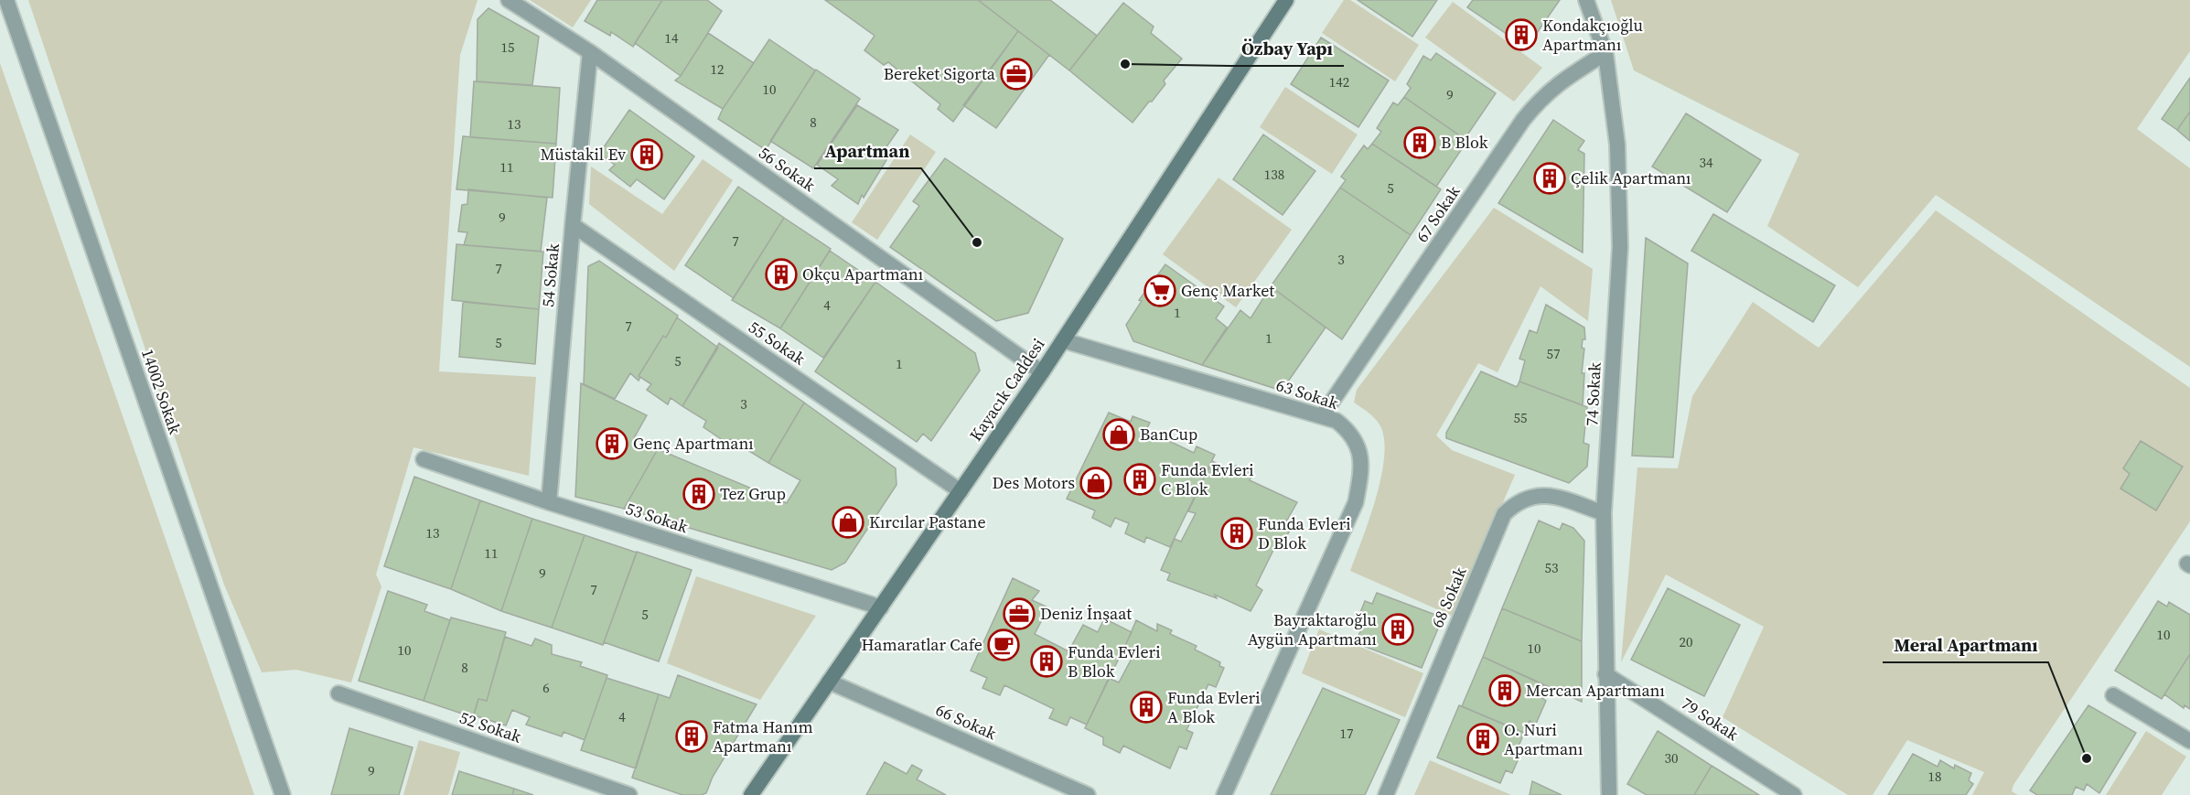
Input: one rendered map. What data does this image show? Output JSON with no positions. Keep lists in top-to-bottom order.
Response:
{
  "streets": {
    "main road": ["Kayacık Caddesi"],
    "street": [
      "56 Sokak",
      "67 Sokak",
      "54 Sokak",
      "55 Sokak",
      "14002 Sokak",
      "63 Sokak",
      "74 Sokak",
      "53 Sokak",
      "68 Sokak",
      "79 Sokak",
      "66 Sokak",
      "52 Sokak"
    ]
  },
  "crossings": [
    ["56 Sokak", "54 Sokak"],
    ["56 Sokak", "Kayacık Caddesi"],
    ["67 Sokak", "63 Sokak"],
    ["67 Sokak", "74 Sokak"],
    ["54 Sokak", "55 Sokak"],
    ["54 Sokak", "53 Sokak"],
    ["55 Sokak", "Kayacık Caddesi"],
    ["Kayacık Caddesi", "63 Sokak"],
    ["Kayacık Caddesi", "53 Sokak"],
    ["Kayacık Caddesi", "66 Sokak"],
    ["74 Sokak", "68 Sokak"],
    ["74 Sokak", "79 Sokak"]
  ],
  "places": {
    "building": [
      "Kondakçıoğlu Apartmanı",
      "B Blok",
      "Müstakil Ev",
      "Çelik Apartmanı",
      "Okçu Apartmanı",
      "Genç Apartmanı",
      "Funda Evleri C Blok",
      "Tez Grup",
      "Funda Evleri D Blok",
      "Bayraktaroğlu Aygün Apartmanı",
      "Funda Evleri B Blok",
      "Mercan Apartmanı",
      "Funda Evleri A Blok",
      "Fatma Hanım Apartmanı",
      "O. Nuri Apartmanı"
    ],
    "other": ["Özbay Yapı", "Apartman", "Meral Apartmanı"],
    "office": ["Bereket Sigorta", "Deniz İnşaat"],
    "supermarket": ["Genç Market"],
    "shop": ["BanCup", "Des Motors", "Kırcılar Pastane"],
    "cafe": ["Hamaratlar Cafe"]
  },
  "house_numbers": [
    "14",
    "15",
    "12",
    "142",
    "10",
    "9",
    "8",
    "13",
    "34",
    "11",
    "138",
    "5",
    "9",
    "7",
    "3",
    "7",
    "4",
    "1",
    "7",
    "1",
    "5",
    "57",
    "5",
    "1",
    "3",
    "55",
    "13",
    "11",
    "53",
    "9",
    "7",
    "5",
    "10",
    "20",
    "10",
    "10",
    "8",
    "6",
    "4",
    "17",
    "30",
    "9",
    "18"
  ]
}
